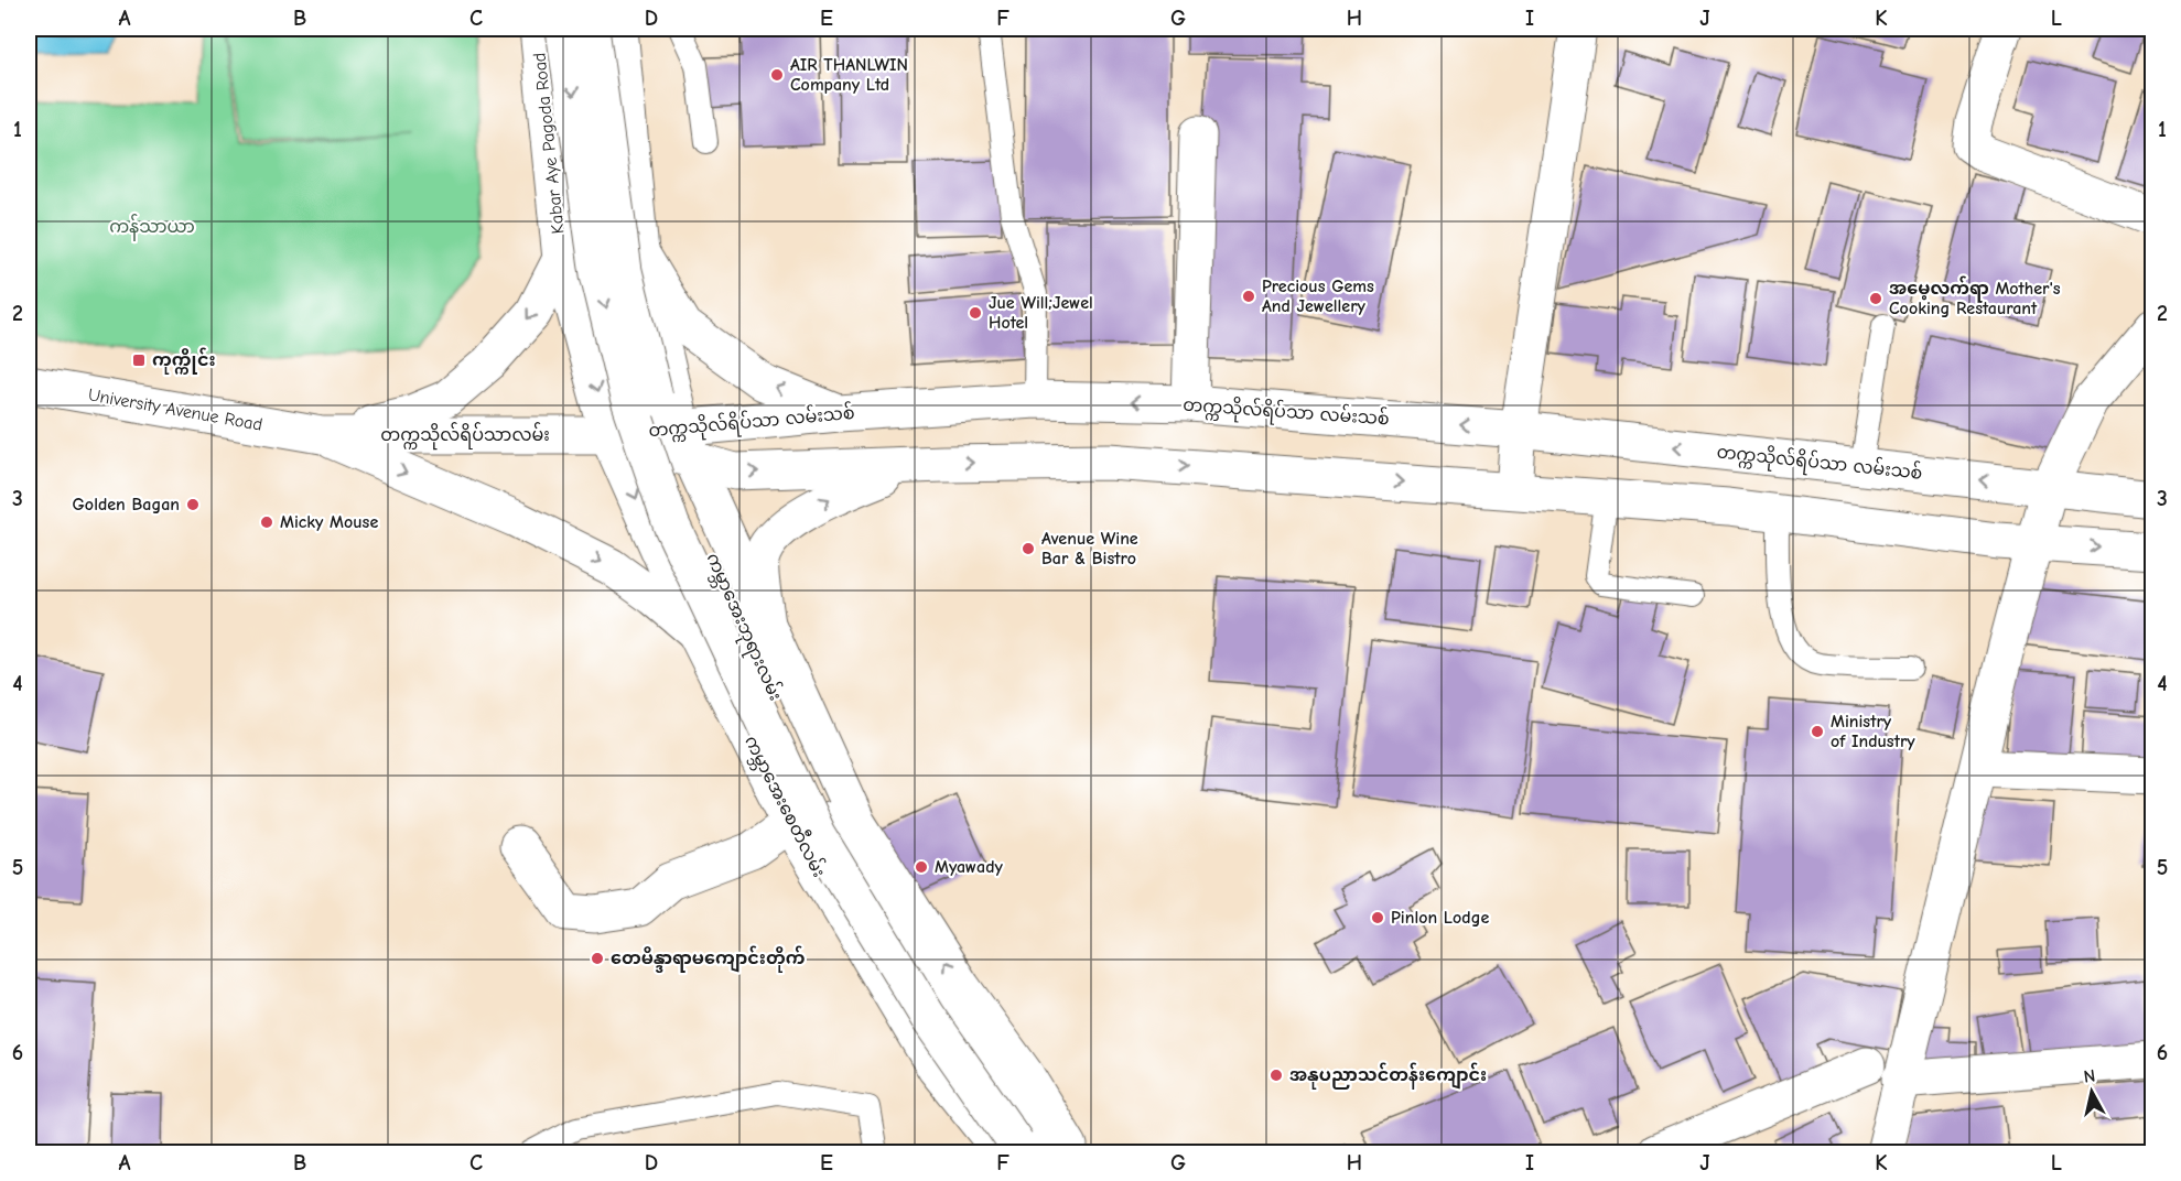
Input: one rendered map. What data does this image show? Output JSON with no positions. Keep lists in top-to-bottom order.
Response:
{
  "streets": {
    "main road": [
      "Kabar Aye Pagoda Road",
      "University Avenue Road",
      "တက္ကသိုလ်ရိပ်သာ လမ်းသစ်",
      "တက္ကသိုလ်ရိပ်သာလမ်း",
      "ကမ္ဘာအေးဘုရားလမ်း",
      "ကမ္ဘာအေးစေတီလမ်း"
    ]
  },
  "crossings": [
    ["University Avenue Road", "တက္ကသိုလ်ရိပ်သာလမ်း"],
    ["တက္ကသိုလ်ရိပ်သာ လမ်းသစ်", "တက္ကသိုလ်ရိပ်သာလမ်း"],
    ["တက္ကသိုလ်ရိပ်သာ လမ်းသစ်", "ကမ္ဘာအေးစေတီလမ်း"],
    ["တက္ကသိုလ်ရိပ်သာလမ်း", "ကမ္ဘာအေးစေတီလမ်း"],
    ["ကမ္ဘာအေးဘုရားလမ်း", "ကမ္ဘာအေးစေတီလမ်း"]
  ],
  "parks": ["ကန်သာယာ"],
  "places": {
    "other": [
      "AIR THANLWIN Company Ltd",
      "Precious Gems And Jewellery",
      "အမေ့လက်ရာ Mother's Cooking Restaurant",
      "Jue Will;Jewel Hotel",
      "Golden Bagan",
      "Micky Mouse",
      "Avenue Wine Bar & Bistro",
      "Ministry of Industry",
      "Myawady",
      "Pinlon Lodge",
      "တေမိန္ဒာရာမကျောင်းတိုက်",
      "အနုပညာသင်တန်းကျောင်း"
    ],
    "transit": ["ကုက္ကိုင်း"]
  },
  "north": "top",
  "grid": {
    "columns": [
      "A",
      "B",
      "C",
      "D",
      "E",
      "F",
      "G",
      "H",
      "I",
      "J",
      "K",
      "L"
    ],
    "rows": [
      "1",
      "2",
      "3",
      "4",
      "5",
      "6"
    ]
  }
}
